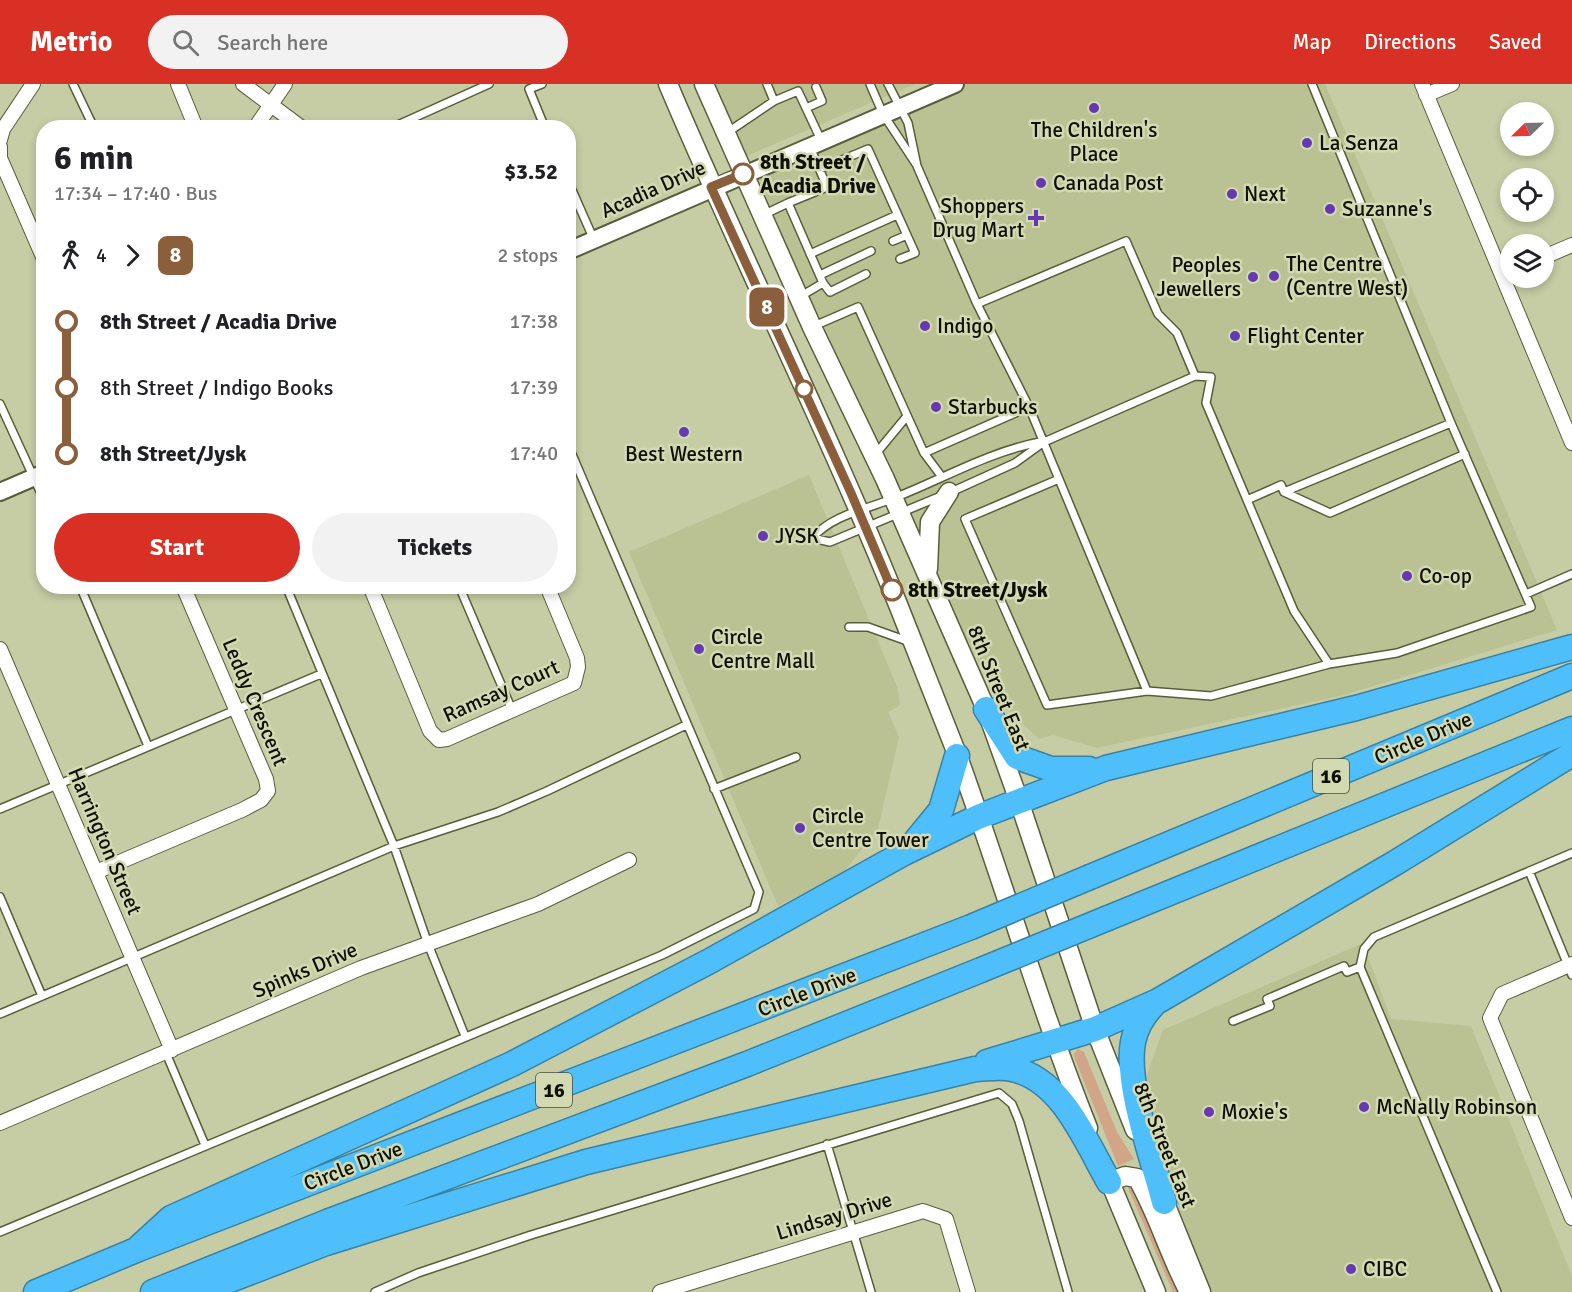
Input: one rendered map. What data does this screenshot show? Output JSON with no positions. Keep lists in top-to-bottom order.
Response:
{
  "streets": {
    "highway": ["Circle Drive", "16"],
    "main road": ["8th Street East"],
    "street": [
      "Acadia Drive",
      "Ramsay Court",
      "Leddy Crescent",
      "Harrington Street",
      "Spinks Drive",
      "Lindsay Drive"
    ]
  },
  "crossings": [
    ["Acadia Drive", "8th Street East"],
    ["Leddy Crescent", "Harrington Street"],
    ["Harrington Street", "Spinks Drive"]
  ],
  "places": {
    "other": [
      "The Children's Place",
      "La Senza",
      "8th Street / Acadia Drive",
      "Canada Post",
      "Next",
      "Suzanne's",
      "The Centre (Centre West)",
      "Peoples Jewellers",
      "Indigo",
      "Flight Center",
      "Starbucks",
      "Best Western",
      "JYSK",
      "Co-op",
      "8th Street/Jysk",
      "Circle Centre Mall",
      "Circle Centre Tower",
      "McNally Robinson",
      "Moxie's",
      "CIBC"
    ],
    "health": ["Shoppers Drug Mart"]
  },
  "lines": ["bus line 8"],
  "north": "bottom left",
  "page": {
    "header": "Metrio",
    "search": "Search here",
    "nav": ["Map", "Directions", "Saved"],
    "on_map": "8",
    "heading": ["6 min", "17:34 – 17:40 · Bus", "$3.52"],
    "legs": ["4", "8", "2 stops"],
    "list": [
      {
        "name": "8th Street / Acadia Drive",
        "value": "17:38"
      },
      {
        "name": "8th Street / Indigo Books",
        "value": "17:39"
      },
      {
        "name": "8th Street/Jysk",
        "value": "17:40"
      }
    ],
    "buttons": ["Start", "Tickets"]
  }
}
